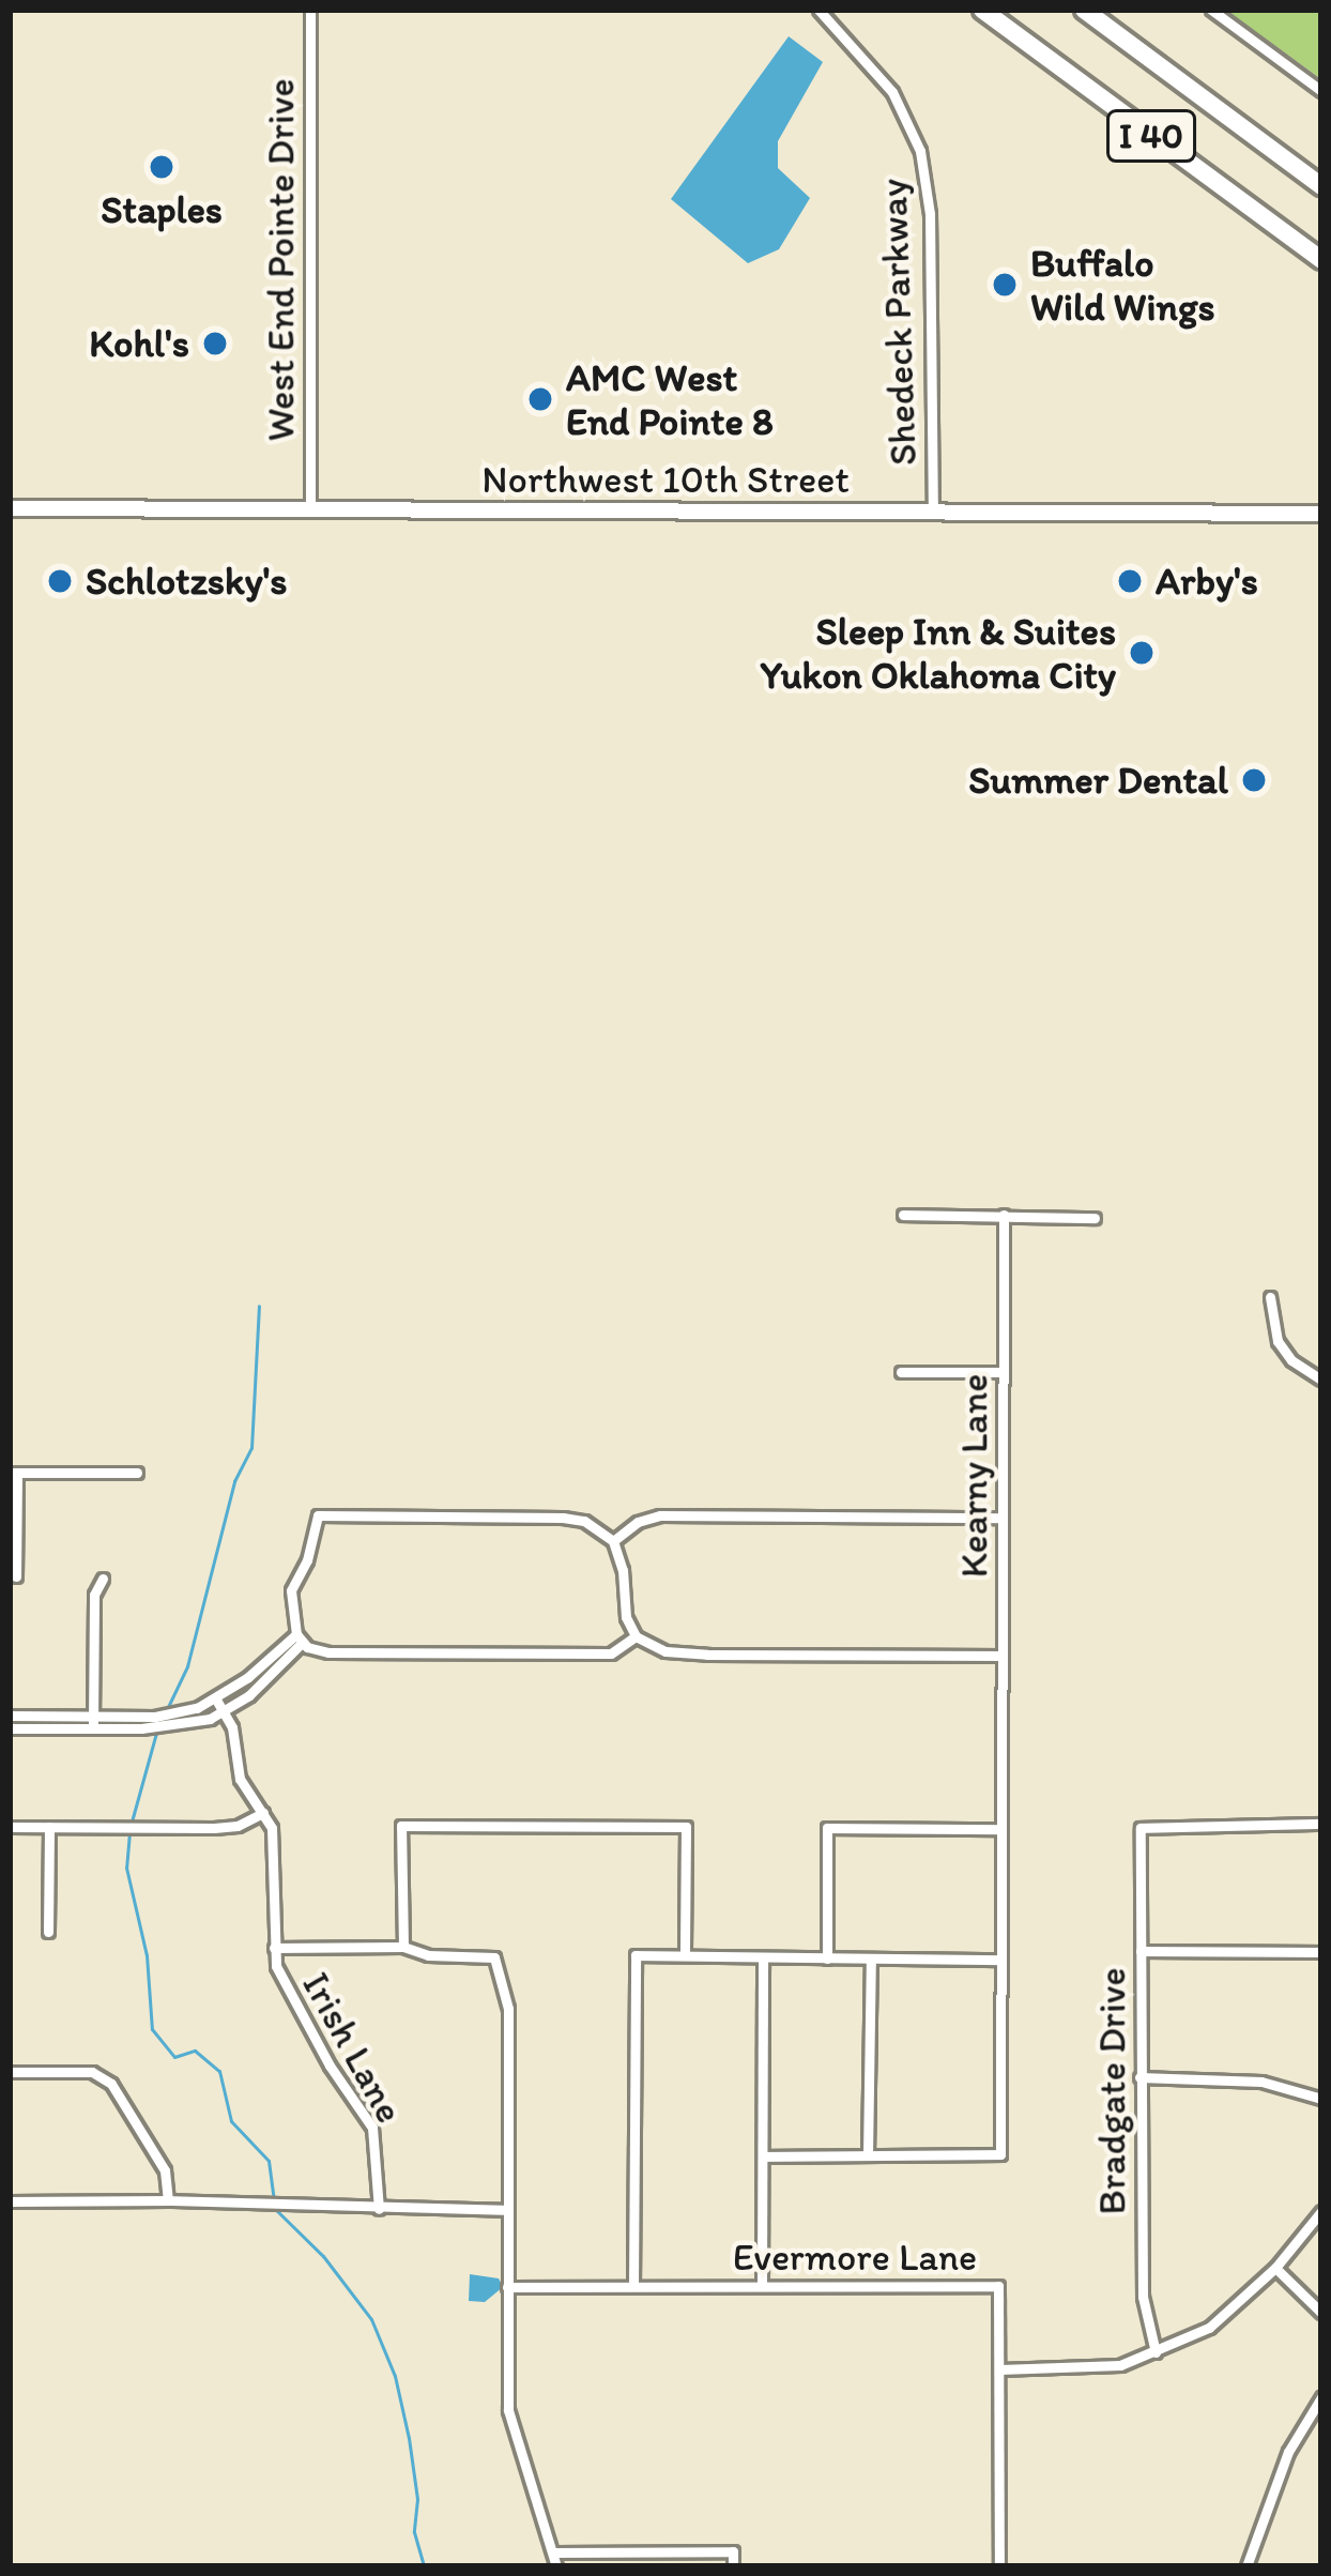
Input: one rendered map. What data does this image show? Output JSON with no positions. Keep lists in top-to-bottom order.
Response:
{
  "streets": {
    "highway": ["I 40"],
    "main road": ["Northwest 10th Street"],
    "street": [
      "West End Pointe Drive",
      "Shedeck Parkway",
      "Kearny Lane",
      "Irish Lane",
      "Bradgate Drive",
      "Evermore Lane"
    ]
  },
  "crossings": [
    ["West End Pointe Drive", "Northwest 10th Street"],
    ["Shedeck Parkway", "Northwest 10th Street"]
  ],
  "places": [
    "Staples",
    "Buffalo Wild Wings",
    "Kohl's",
    "AMC West End Pointe 8",
    "Schlotzsky's",
    "Arby's",
    "Sleep Inn & Suites Yukon Oklahoma City",
    "Summer Dental"
  ]
}
